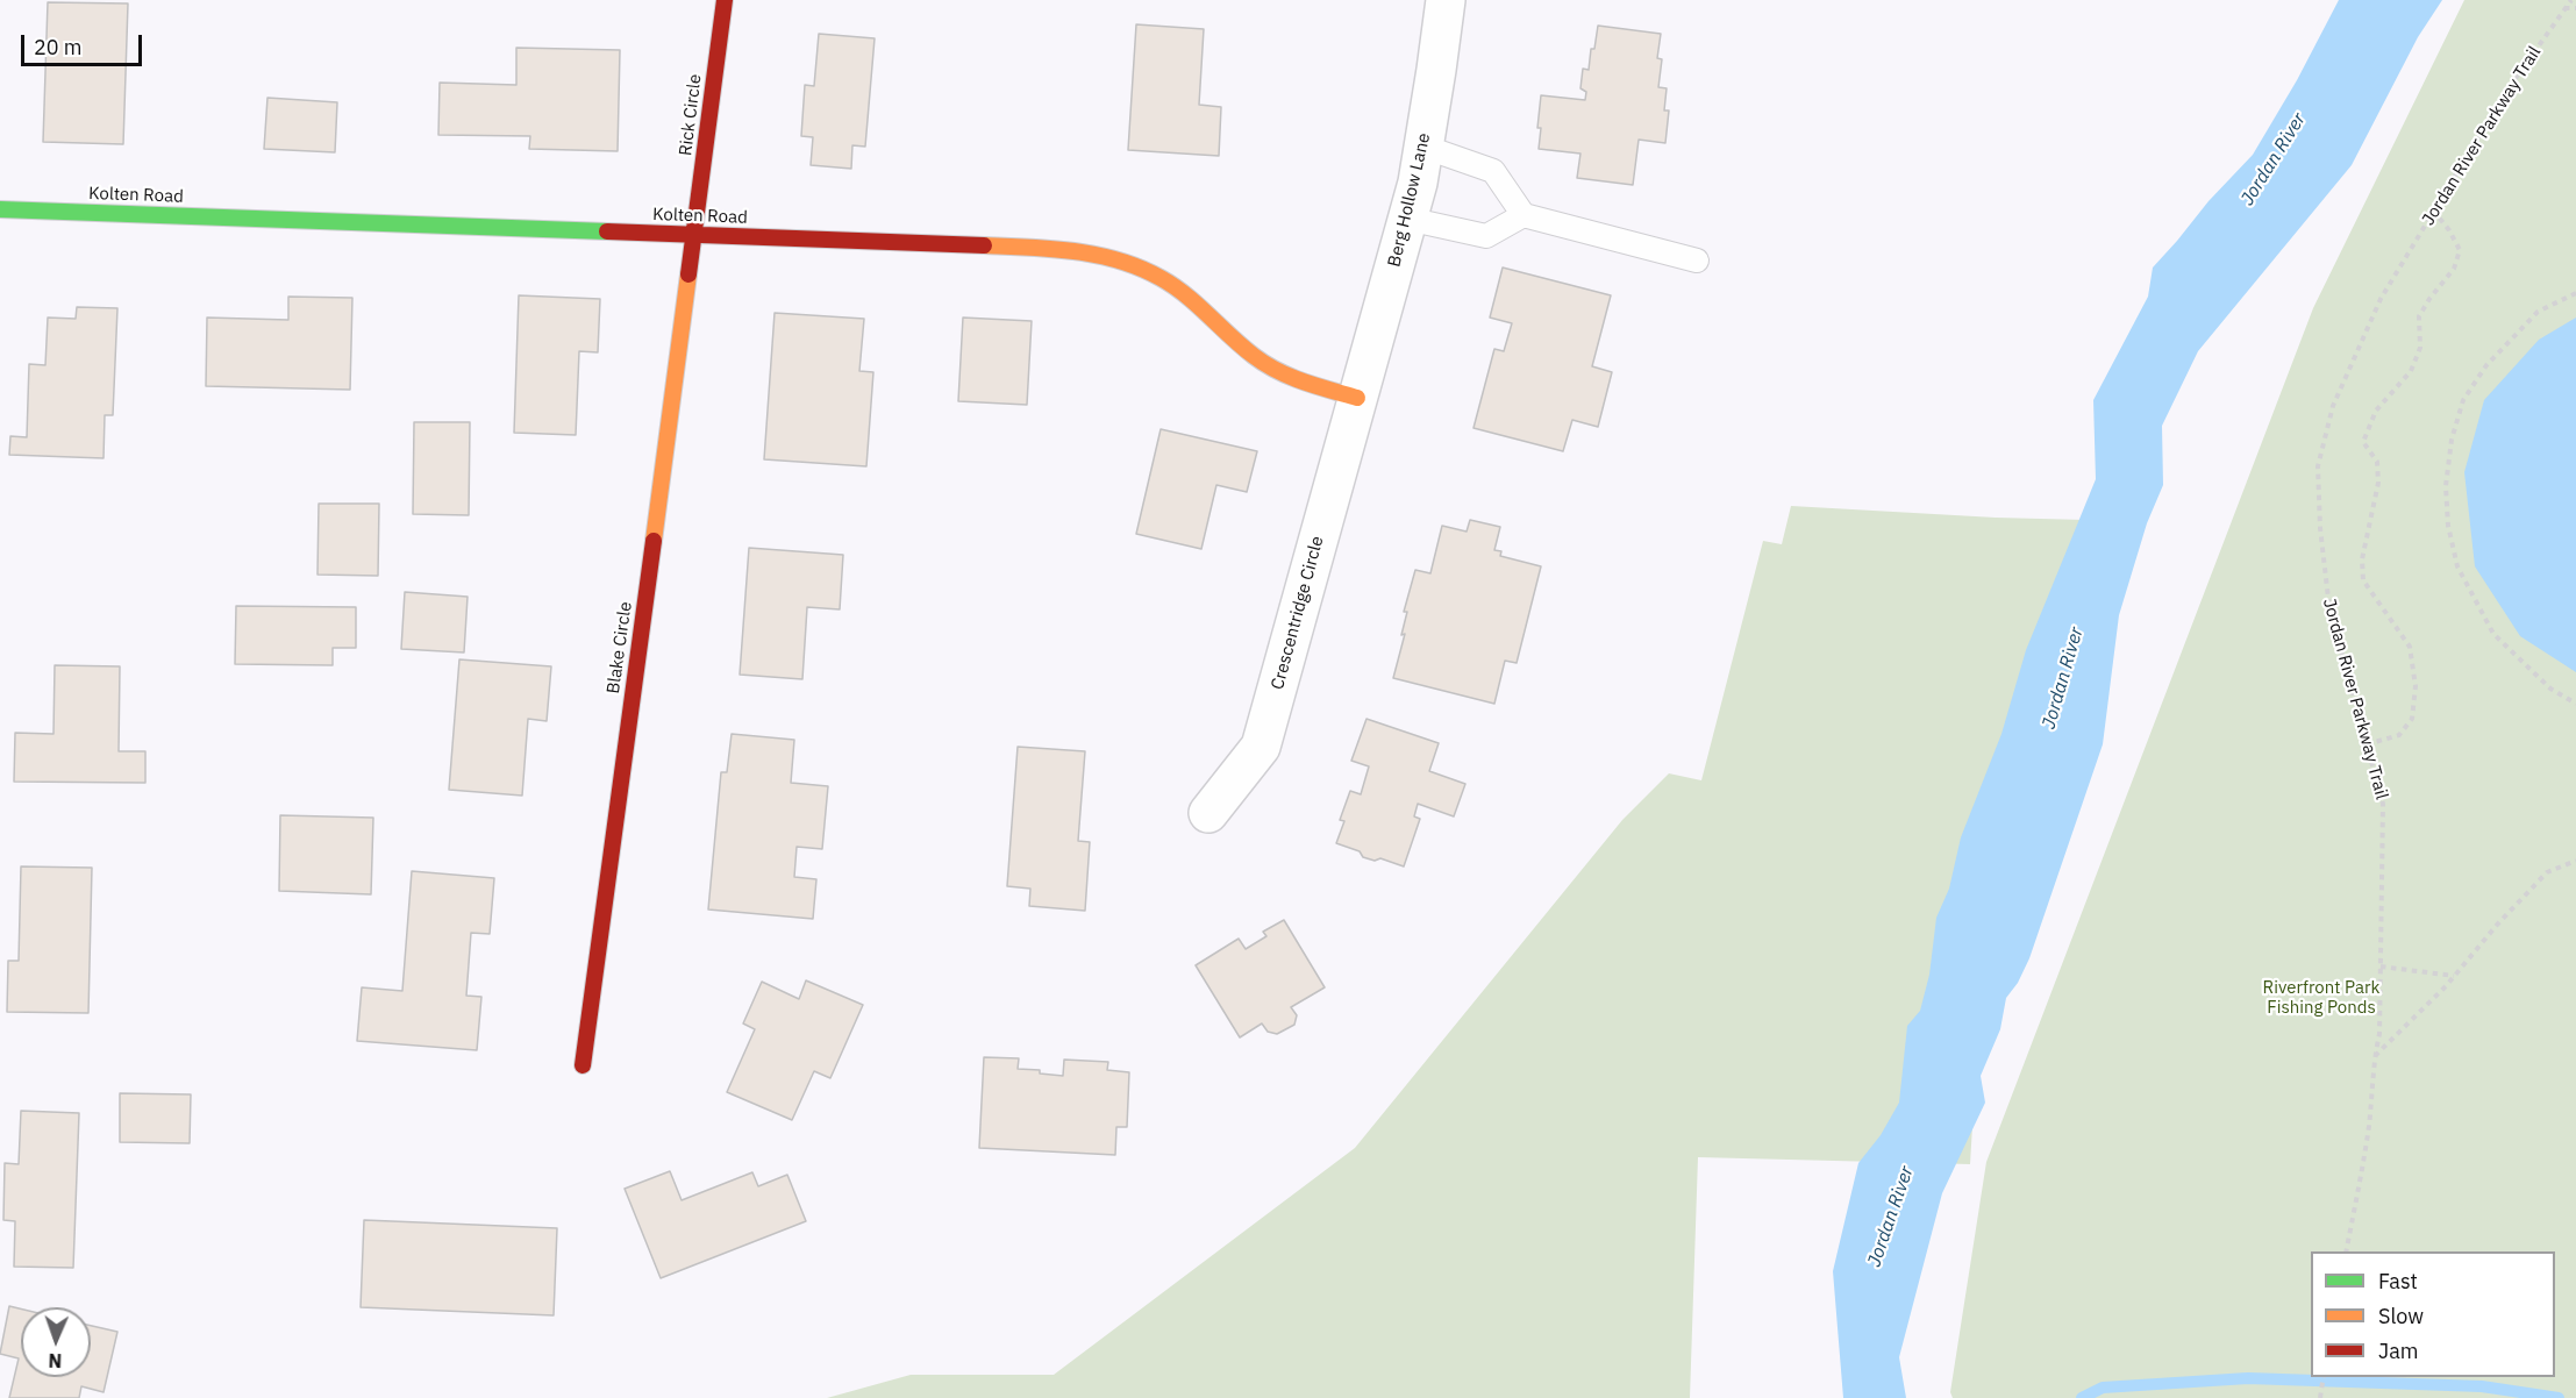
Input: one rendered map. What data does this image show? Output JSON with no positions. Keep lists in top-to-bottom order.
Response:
{
  "streets": {
    "street": [
      "Rick Circle",
      "Kolten Road",
      "Berg Hollow Lane",
      "Crescentridge Circle",
      "Blake Circle"
    ],
    "path": ["Jordan River Parkway Trail"]
  },
  "crossings": [
    ["Rick Circle", "Kolten Road"],
    ["Rick Circle", "Blake Circle"],
    ["Kolten Road", "Berg Hollow Lane"],
    ["Kolten Road", "Crescentridge Circle"],
    ["Kolten Road", "Blake Circle"],
    ["Berg Hollow Lane", "Crescentridge Circle"]
  ],
  "water": ["Jordan River"],
  "parks": ["Riverfront Park Fishing Ponds"],
  "legend": ["Fast", "Slow", "Jam"],
  "scale_bar": "20 m",
  "north": "bottom"
}
